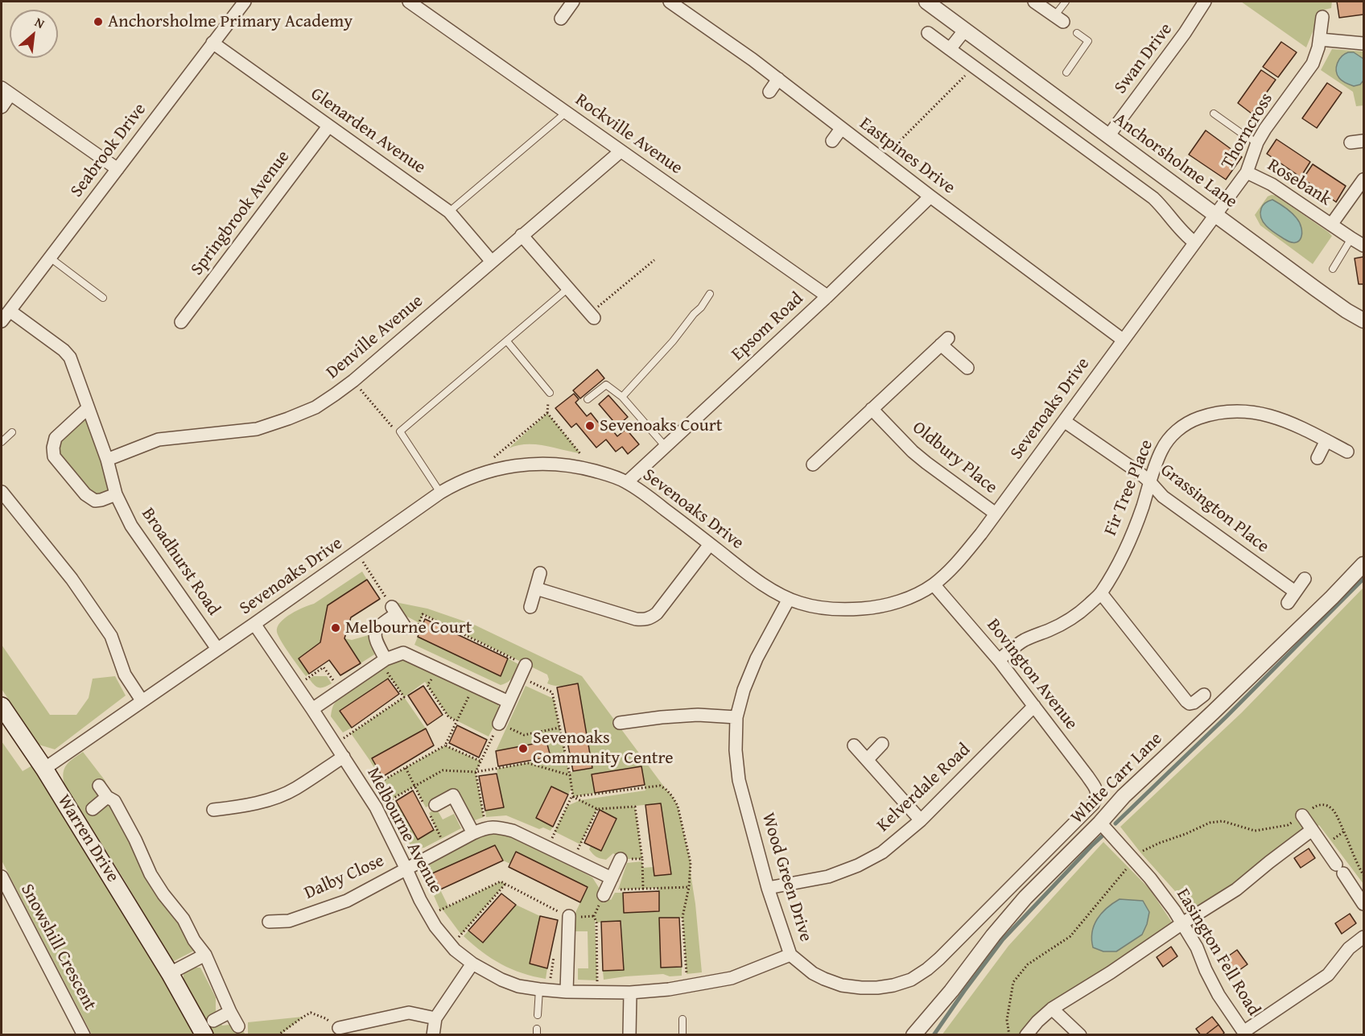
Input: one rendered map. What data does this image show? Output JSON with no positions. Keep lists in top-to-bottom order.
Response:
{
  "streets": {
    "main road": ["Warren Drive"],
    "street": [
      "Swan Drive",
      "Glenarden Avenue",
      "Thorncross",
      "Rockville Avenue",
      "Seabrook Drive",
      "Eastpines Drive",
      "Anchorsholme Lane",
      "Rosebank",
      "Springbrook Avenue",
      "Epsom Road",
      "Denville Avenue",
      "Sevenoaks Drive",
      "Oldbury Place",
      "Fir Tree Place",
      "Grassington Place",
      "Broadhurst Road",
      "Bovington Avenue",
      "White Carr Lane",
      "Kelverdale Road",
      "Melbourne Avenue",
      "Dalby Close",
      "Wood Green Drive",
      "Snowshill Crescent",
      "Easington Fell Road"
    ]
  },
  "crossings": [
    ["Swan Drive", "Anchorsholme Lane"],
    ["Glenarden Avenue", "Seabrook Drive"],
    ["Glenarden Avenue", "Springbrook Avenue"],
    ["Glenarden Avenue", "Denville Avenue"],
    ["Thorncross", "Anchorsholme Lane"],
    ["Thorncross", "Rosebank"],
    ["Thorncross", "Sevenoaks Drive"],
    ["Rockville Avenue", "Epsom Road"],
    ["Rockville Avenue", "Denville Avenue"],
    ["Seabrook Drive", "Broadhurst Road"],
    ["Eastpines Drive", "Epsom Road"],
    ["Eastpines Drive", "Sevenoaks Drive"],
    ["Anchorsholme Lane", "Sevenoaks Drive"],
    ["Epsom Road", "Sevenoaks Drive"],
    ["Denville Avenue", "Broadhurst Road"],
    ["Sevenoaks Drive", "Oldbury Place"],
    ["Sevenoaks Drive", "Grassington Place"],
    ["Sevenoaks Drive", "Broadhurst Road"],
    ["Sevenoaks Drive", "Bovington Avenue"],
    ["Sevenoaks Drive", "Melbourne Avenue"],
    ["Sevenoaks Drive", "Warren Drive"],
    ["Sevenoaks Drive", "Wood Green Drive"],
    ["Fir Tree Place", "Grassington Place"],
    ["Fir Tree Place", "Bovington Avenue"],
    ["Bovington Avenue", "Kelverdale Road"],
    ["Bovington Avenue", "Wood Green Drive"],
    ["White Carr Lane", "Easington Fell Road"],
    ["Kelverdale Road", "Wood Green Drive"],
    ["Melbourne Avenue", "Dalby Close"],
    ["Melbourne Avenue", "Wood Green Drive"]
  ],
  "places": [
    "Anchorsholme Primary Academy",
    "Sevenoaks Court",
    "Melbourne Court",
    "Sevenoaks Community Centre"
  ],
  "north": "top right"
}
